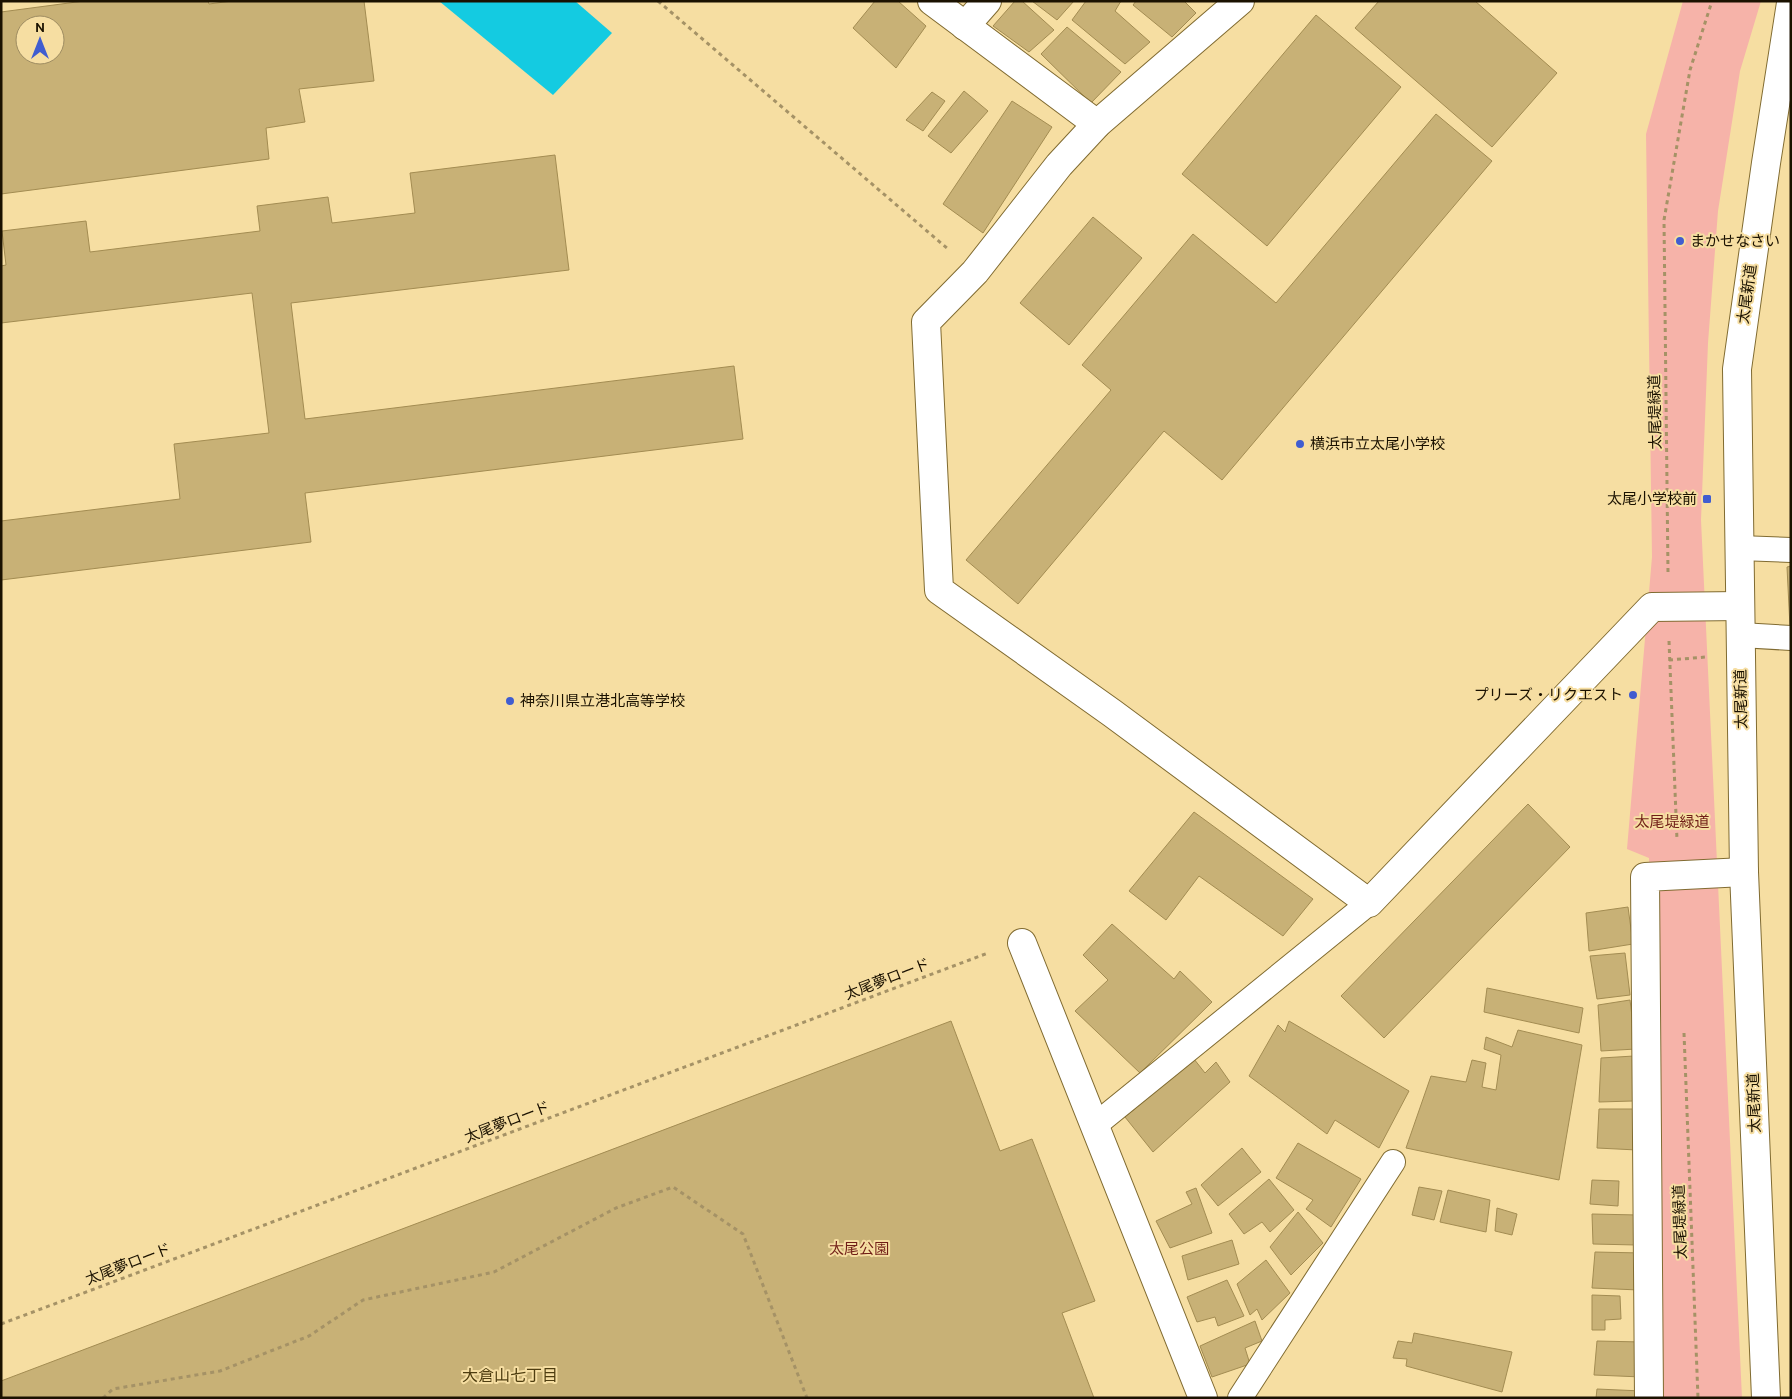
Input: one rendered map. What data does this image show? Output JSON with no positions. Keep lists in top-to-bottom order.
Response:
{
  "streets": {
    "street": ["太尾新道"],
    "path": ["太尾堤緑道", "太尾夢ロード"]
  },
  "districts": ["大倉山七丁目"],
  "parks": ["太尾堤緑道", "太尾公園"],
  "places": {
    "other": [
      "まかせなさい",
      "横浜市立太尾小学校",
      "プリーズ・リクエスト",
      "神奈川県立港北高等学校"
    ],
    "transit": ["太尾小学校前"]
  },
  "north": "top"
}
